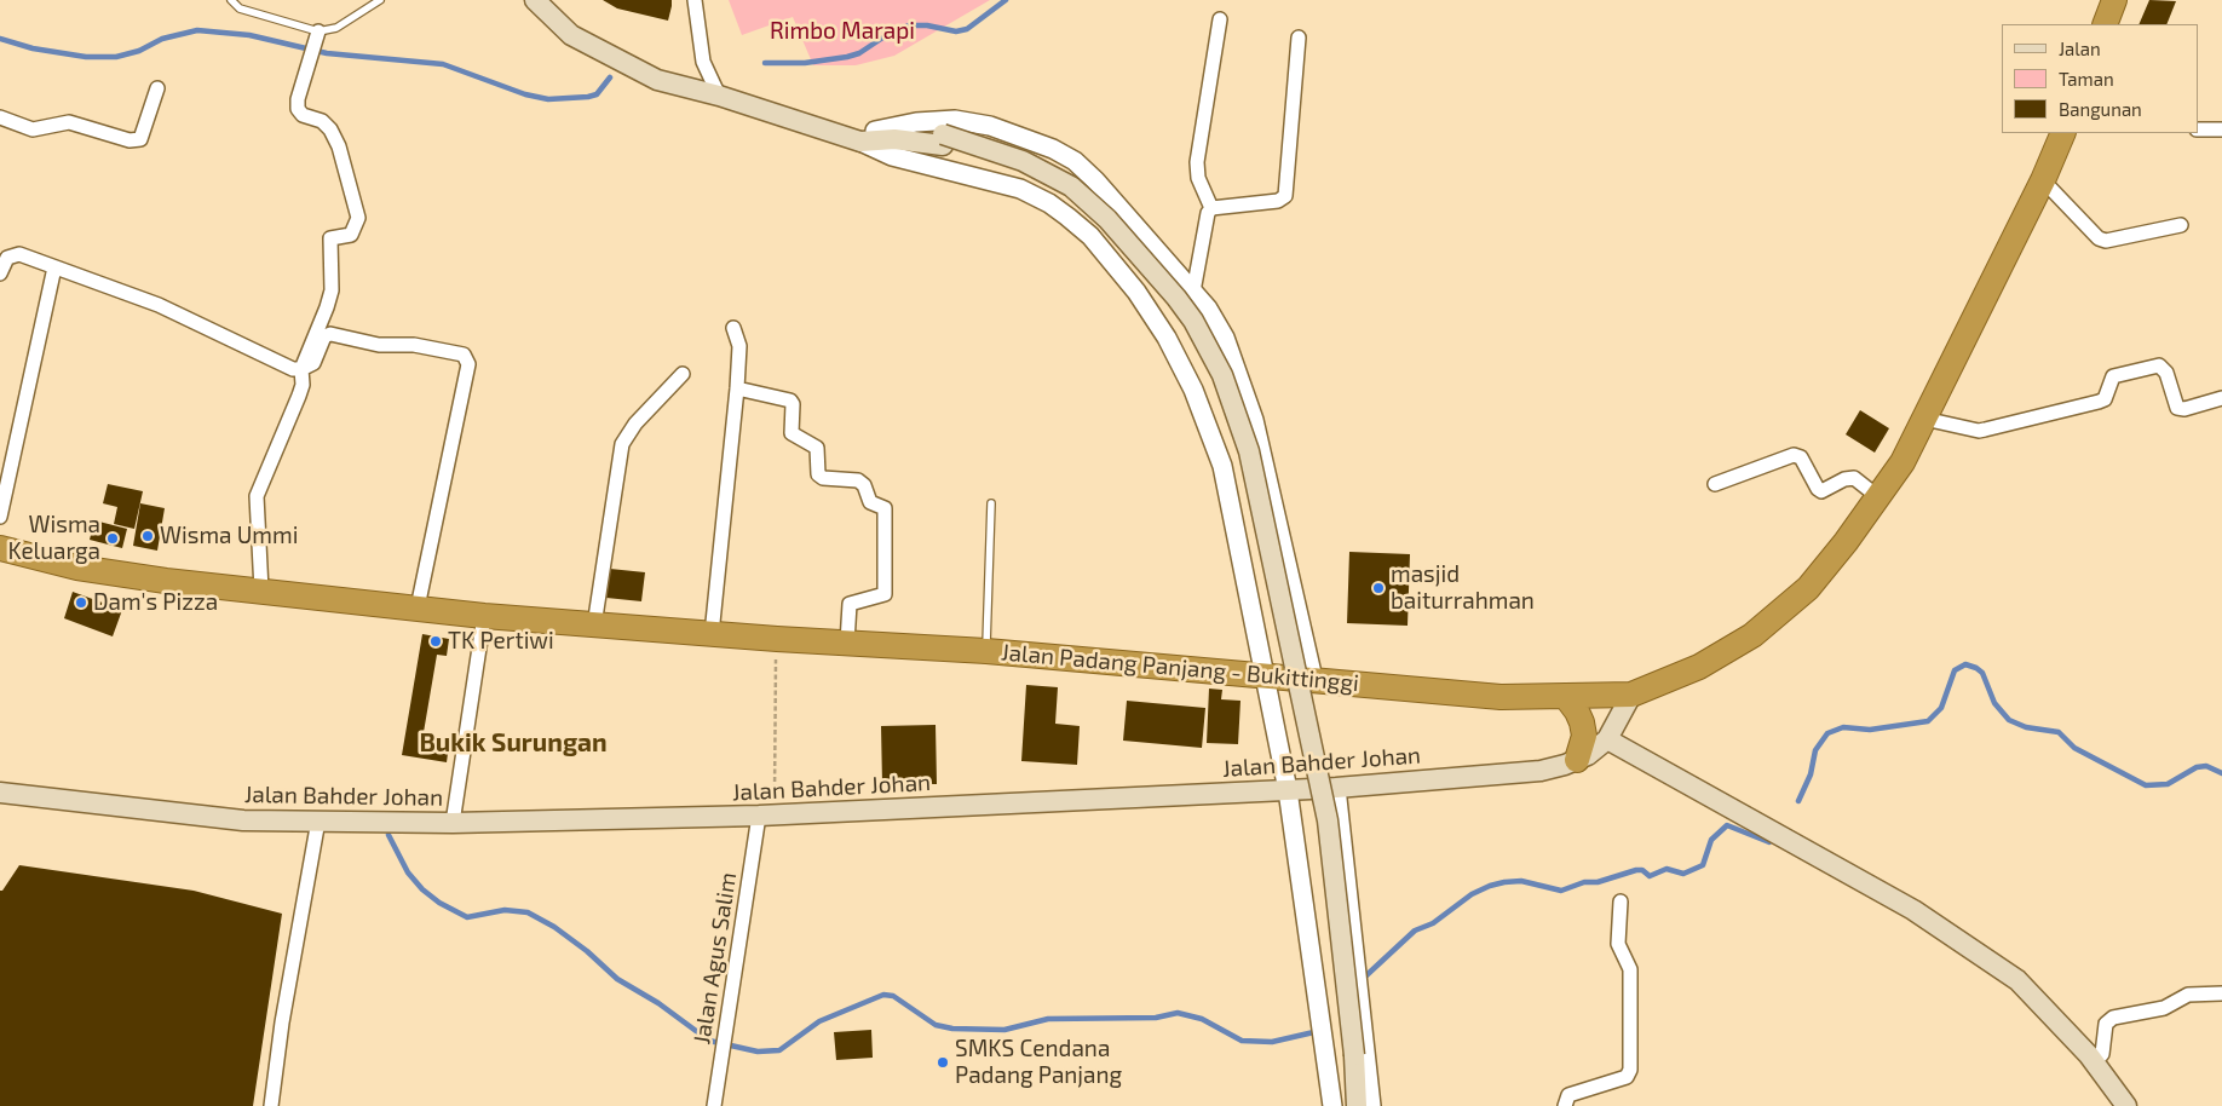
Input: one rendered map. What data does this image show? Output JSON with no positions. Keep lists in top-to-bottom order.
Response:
{
  "streets": {
    "highway": ["Jalan Padang Panjang - Bukittinggi"],
    "main road": ["Jalan Bahder Johan"],
    "street": ["Jalan Agus Salim"]
  },
  "crossings": [
    ["Jalan Padang Panjang - Bukittinggi", "Jalan Bahder Johan"],
    ["Jalan Bahder Johan", "Jalan Agus Salim"]
  ],
  "districts": ["Bukik Surungan"],
  "parks": ["Rimbo Marapi"],
  "places": [
    "Wisma Ummi",
    "Wisma Keluarga",
    "masjid baiturrahman",
    "Dam's Pizza",
    "TK Pertiwi",
    "SMKS Cendana Padang Panjang"
  ],
  "legend": ["Jalan", "Taman", "Bangunan"]
}
